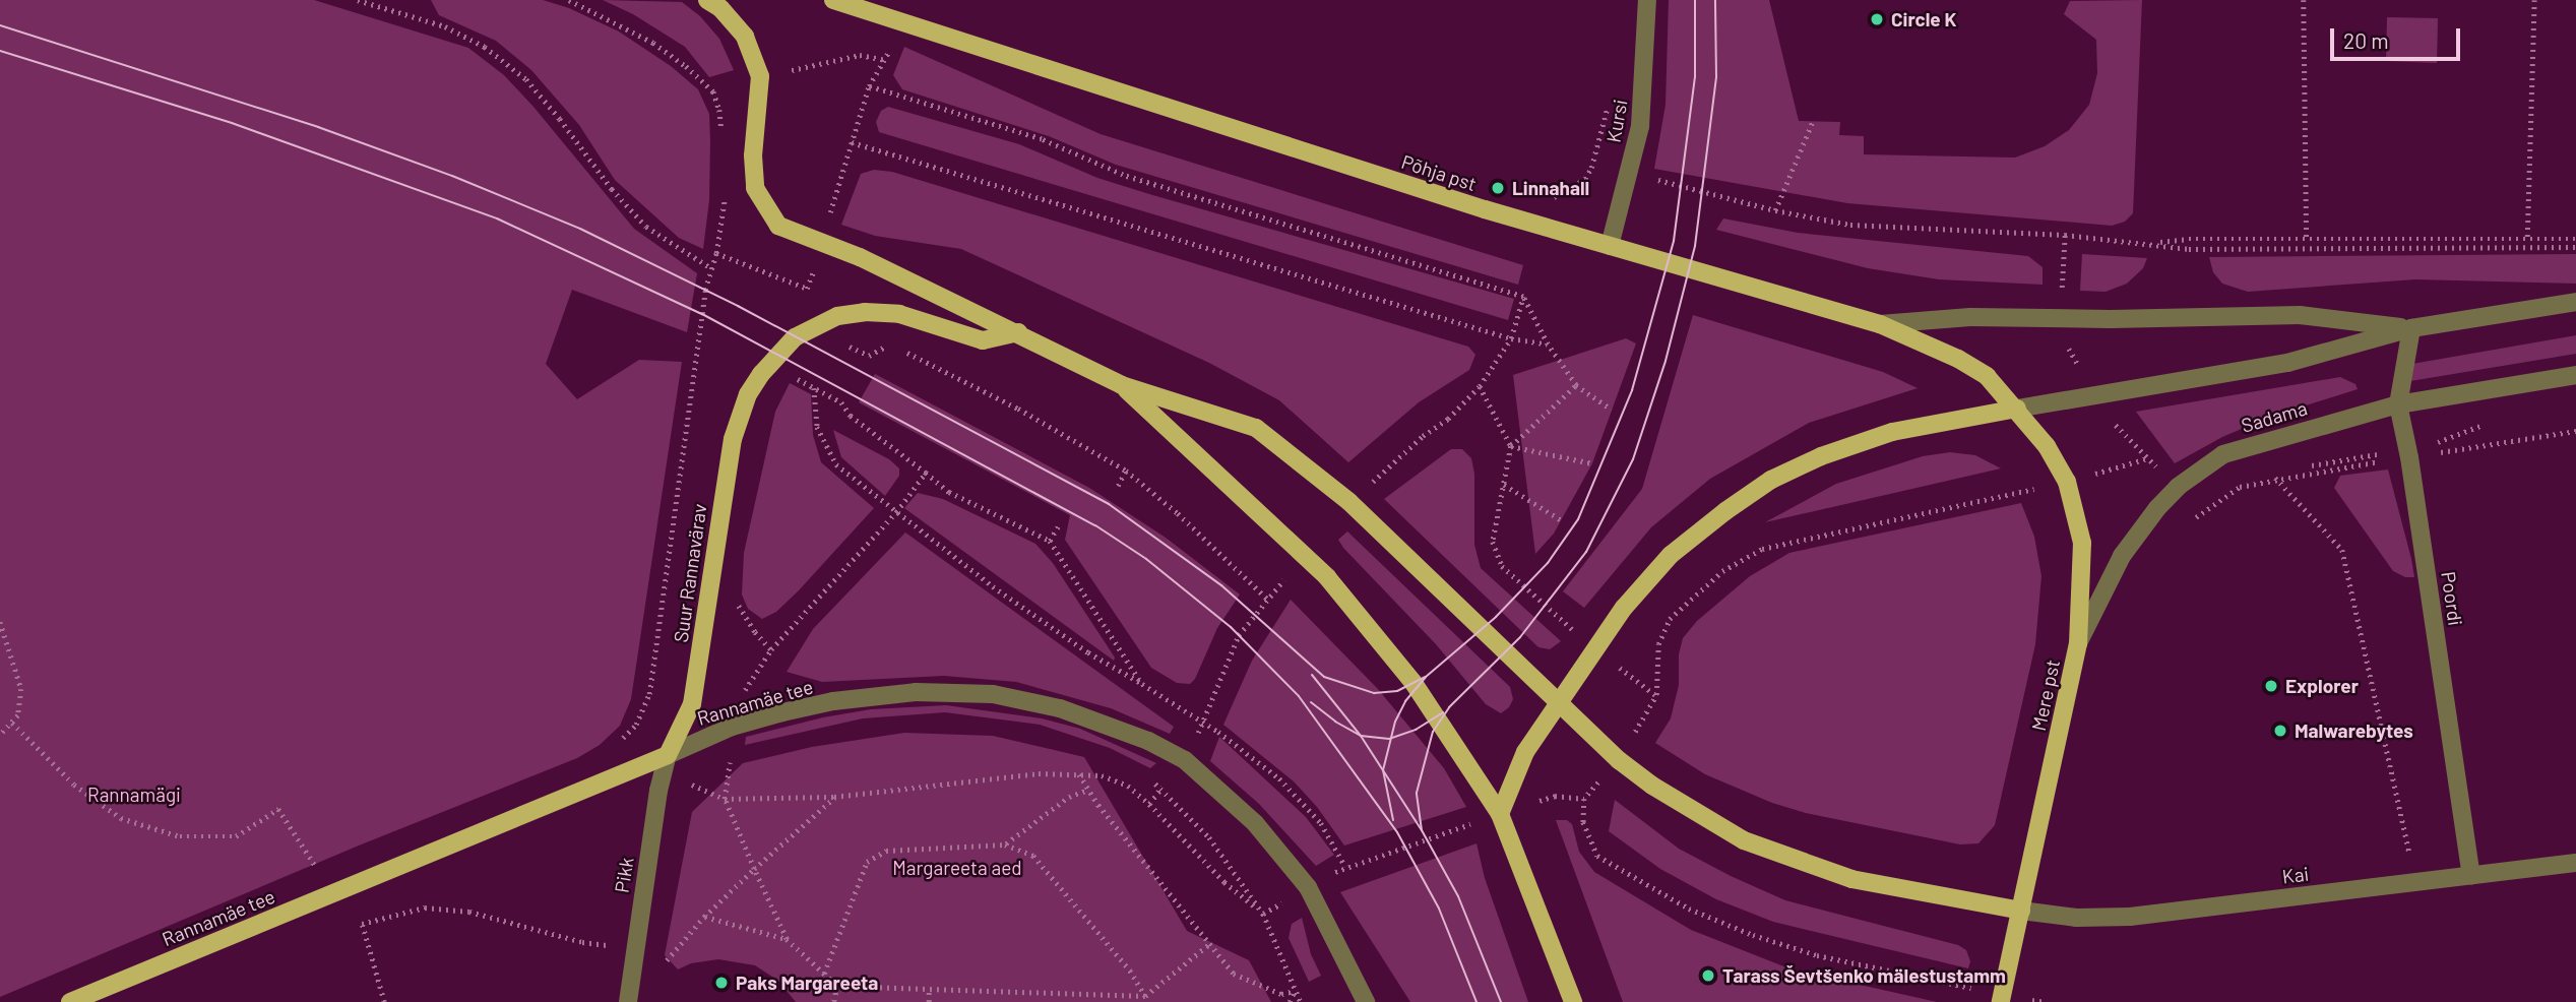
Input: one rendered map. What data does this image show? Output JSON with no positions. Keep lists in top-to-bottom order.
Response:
{
  "streets": {
    "main road": [
      "Põhja pst",
      "Suur Rannavärav",
      "Mere pst",
      "Rannamäe tee"
    ],
    "street": [
      "Kursi",
      "Sadama",
      "Poordi",
      "Pikk",
      "Kai"
    ]
  },
  "crossings": [
    ["Kursi", "Põhja pst"],
    ["Põhja pst", "Mere pst"],
    ["Sadama", "Poordi"],
    ["Sadama", "Mere pst"],
    ["Suur Rannavärav", "Rannamäe tee"],
    ["Suur Rannavärav", "Pikk"],
    ["Poordi", "Kai"],
    ["Mere pst", "Kai"],
    ["Rannamäe tee", "Pikk"]
  ],
  "parks": ["Rannamägi", "Margareeta aed"],
  "places": [
    "Circle K",
    "Linnahall",
    "Explorer",
    "Malwarebytes",
    "Tarass Ševtšenko mälestustamm",
    "Paks Margareeta"
  ],
  "scale_bar": "20 m"
}
